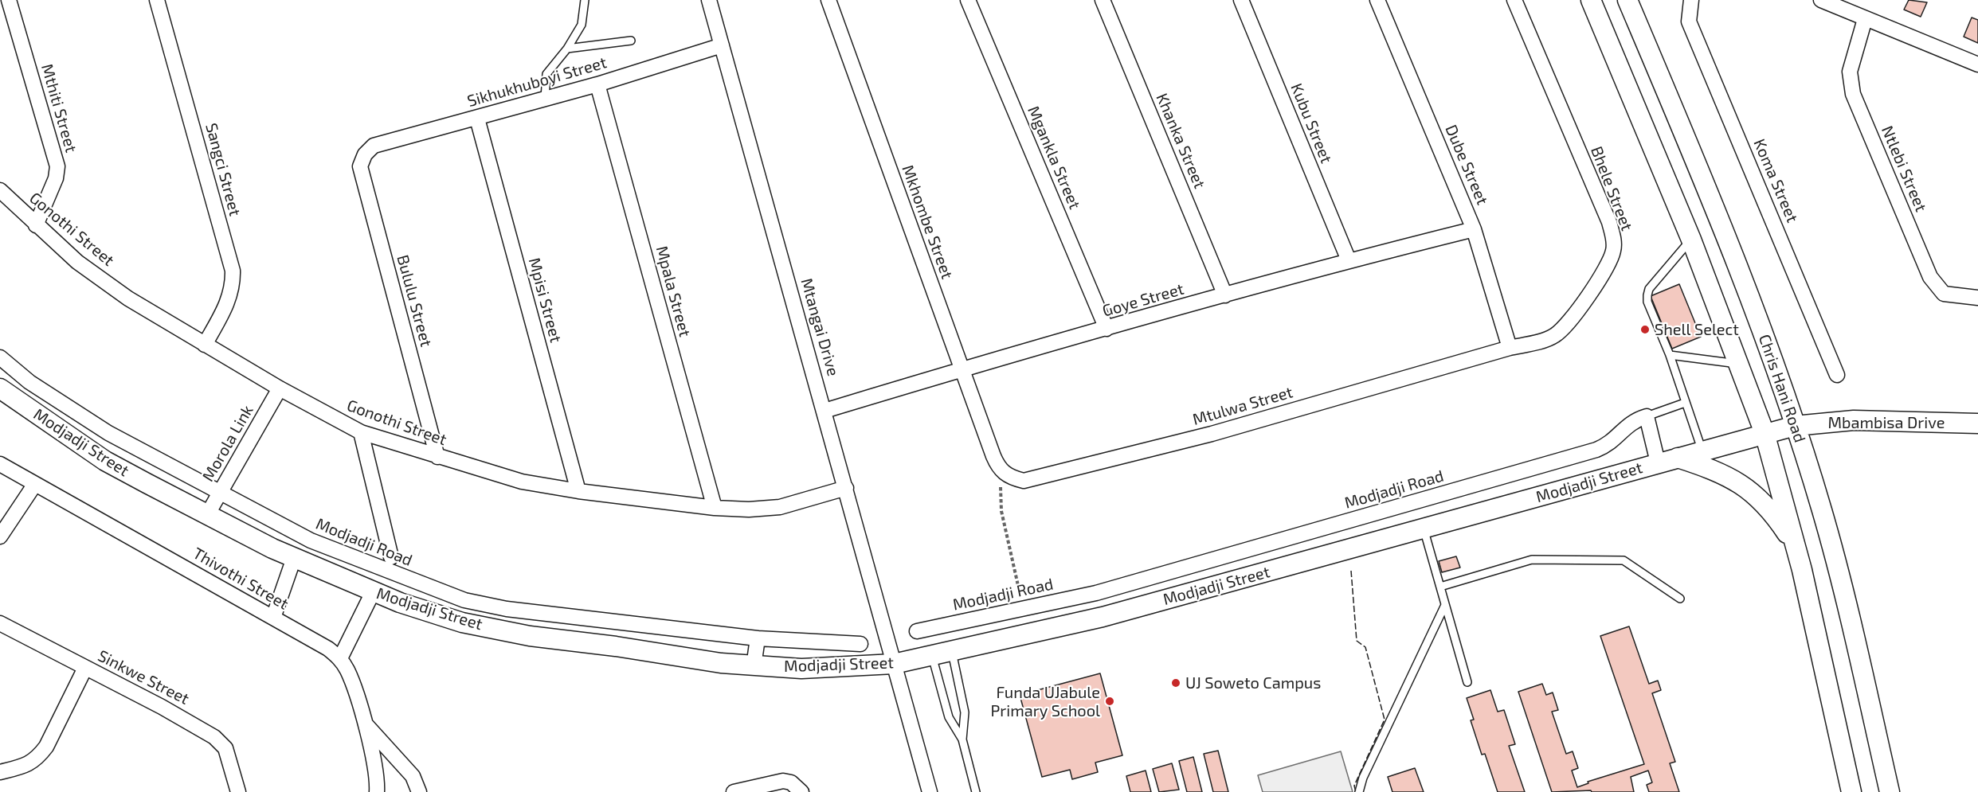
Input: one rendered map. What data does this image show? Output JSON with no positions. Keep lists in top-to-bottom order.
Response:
{
  "streets": {
    "street": [
      "Sikhukhuboyi Street",
      "Mthiti Street",
      "Kubu Street",
      "Khanka Street",
      "Mgankla Street",
      "Dube Street",
      "Ntlebi Street",
      "Sangci Street",
      "Koma Street",
      "Bhele Street",
      "Mkhombe Street",
      "Gonothi Street",
      "Mpala Street",
      "Mpisi Street",
      "Goye Street",
      "Bululu Street",
      "Mtangai Drive",
      "Chris Hani Road",
      "Mtulwa Street",
      "Mbambisa Drive",
      "Modjadji Street",
      "Morola Link",
      "Modjadji Road",
      "Thivothi Street",
      "Sinkwe Street"
    ]
  },
  "crossings": [
    ["Sikhukhuboyi Street", "Mpala Street"],
    ["Sikhukhuboyi Street", "Mpisi Street"],
    ["Sikhukhuboyi Street", "Bululu Street"],
    ["Sikhukhuboyi Street", "Mtangai Drive"],
    ["Mthiti Street", "Gonothi Street"],
    ["Kubu Street", "Goye Street"],
    ["Khanka Street", "Goye Street"],
    ["Mgankla Street", "Goye Street"],
    ["Dube Street", "Bhele Street"],
    ["Dube Street", "Goye Street"],
    ["Dube Street", "Mtulwa Street"],
    ["Sangci Street", "Gonothi Street"],
    ["Bhele Street", "Mtulwa Street"],
    ["Mkhombe Street", "Goye Street"],
    ["Mkhombe Street", "Mtulwa Street"],
    ["Gonothi Street", "Mpala Street"],
    ["Gonothi Street", "Mpisi Street"],
    ["Gonothi Street", "Bululu Street"],
    ["Gonothi Street", "Mtangai Drive"],
    ["Gonothi Street", "Morola Link"],
    ["Goye Street", "Mtangai Drive"],
    ["Mtangai Drive", "Modjadji Street"],
    ["Chris Hani Road", "Mbambisa Drive"],
    ["Chris Hani Road", "Modjadji Street"],
    ["Mbambisa Drive", "Modjadji Street"],
    ["Modjadji Street", "Morola Link"],
    ["Morola Link", "Modjadji Road"]
  ],
  "places": ["Shell Select", "UJ Soweto Campus", "Funda UJabule Primary School"]
}
